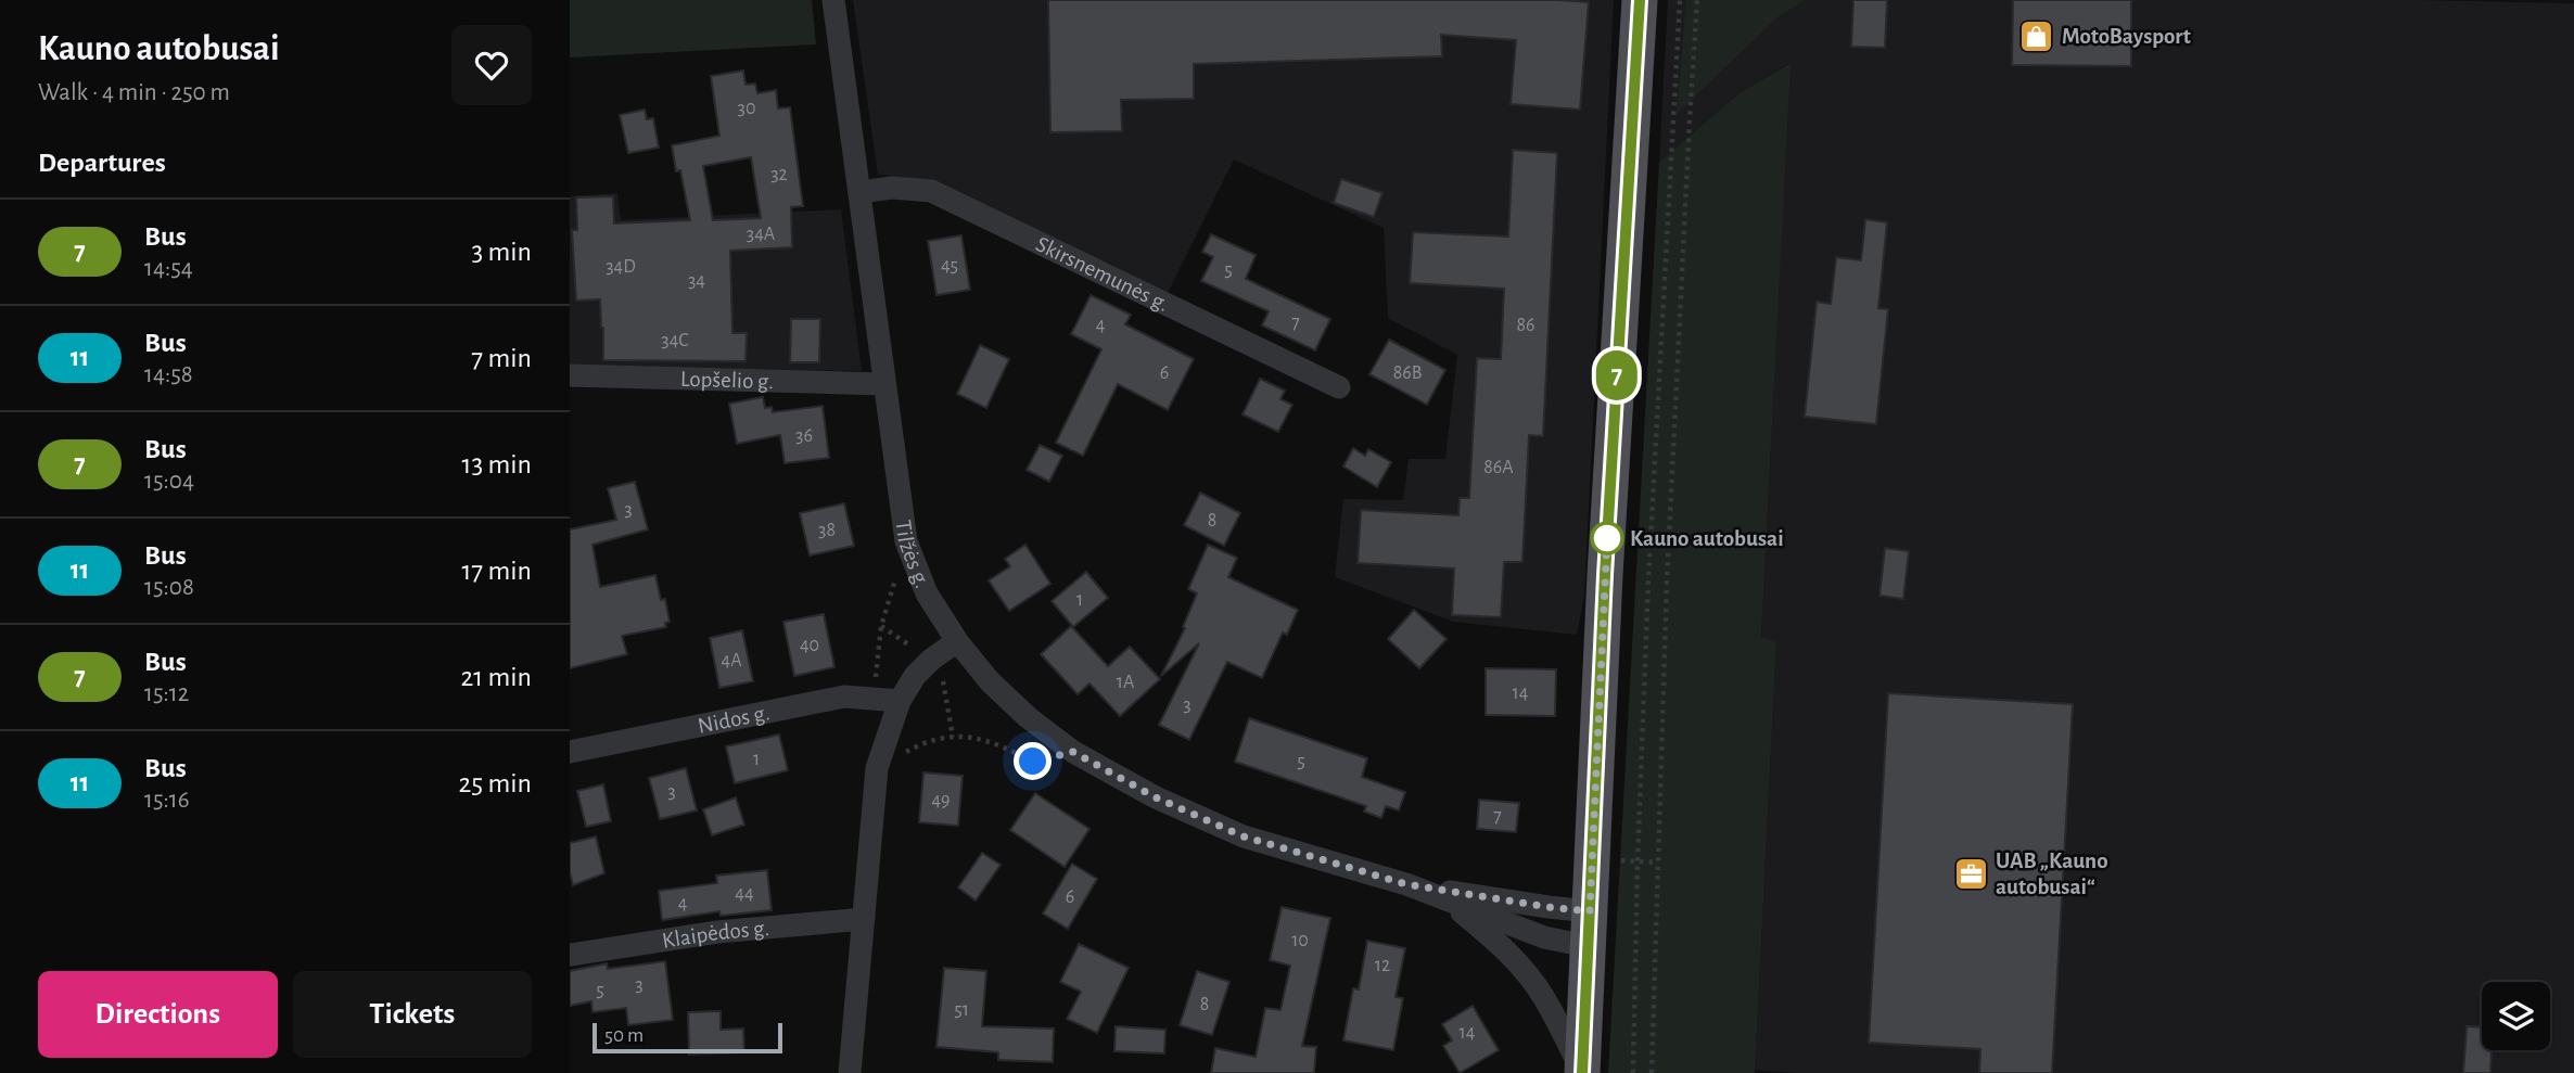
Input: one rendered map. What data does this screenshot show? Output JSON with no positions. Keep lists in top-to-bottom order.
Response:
{
  "streets": {
    "street": [
      "Skirsnemunės g.",
      "Lopšelio g.",
      "Tilžės g.",
      "Nidos g.",
      "Klaipėdos g."
    ]
  },
  "crossings": [
    ["Skirsnemunės g.", "Tilžės g."],
    ["Lopšelio g.", "Tilžės g."]
  ],
  "places": {
    "shop": ["MotoBaysport"],
    "other": ["Kauno autobusai"],
    "office": ["UAB „Kauno autobusai“"]
  },
  "lines": ["bus line 7"],
  "house_numbers": [
    "30",
    "32",
    "34A",
    "45",
    "34D",
    "5",
    "34",
    "7",
    "4",
    "86",
    "34C",
    "6",
    "86B",
    "36",
    "86A",
    "3",
    "8",
    "38",
    "1",
    "40",
    "4A",
    "1A",
    "14",
    "3",
    "1",
    "5",
    "3",
    "49",
    "7",
    "44",
    "6",
    "4",
    "10",
    "12",
    "3",
    "5",
    "8",
    "51",
    "14"
  ],
  "scale_bar": "50 m",
  "page": {
    "heading": [
      ["Kauno autobusai", "Walk · 4 min · 250 m"],
      "Departures"
    ],
    "on_map": "7",
    "list": [
      {
        "mark": "7",
        "name": "Bus",
        "note": "14:54",
        "value": "3 min"
      },
      {
        "mark": "11",
        "name": "Bus",
        "note": "14:58",
        "value": "7 min"
      },
      {
        "mark": "7",
        "name": "Bus",
        "note": "15:04",
        "value": "13 min"
      },
      {
        "mark": "11",
        "name": "Bus",
        "note": "15:08",
        "value": "17 min"
      },
      {
        "mark": "7",
        "name": "Bus",
        "note": "15:12",
        "value": "21 min"
      },
      {
        "mark": "11",
        "name": "Bus",
        "note": "15:16",
        "value": "25 min"
      }
    ],
    "buttons": ["Directions", "Tickets"],
    "scale": "50 m"
  }
}
